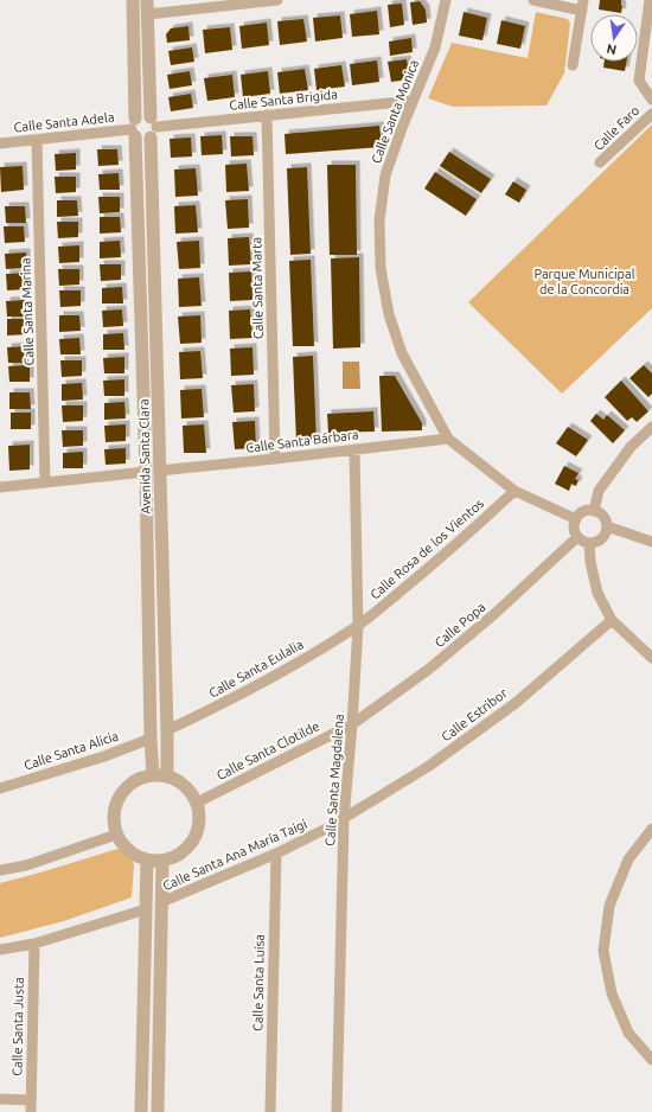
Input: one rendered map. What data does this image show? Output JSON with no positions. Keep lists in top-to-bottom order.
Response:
{
  "streets": {
    "street": [
      "Calle Santa Brigida",
      "Calle Santa Monica",
      "Calle Santa Adela",
      "Calle Faro",
      "Calle Santa Marta",
      "Calle Santa Marina",
      "Calle Santa Bárbara",
      "Avenida Santa Clara",
      "Calle Rosa de los Vientos",
      "Calle Popa",
      "Calle Santa Eulalia",
      "Calle Estribor",
      "Calle Santa Alicia",
      "Calle Santa Clotilde",
      "Calle Santa Magdalena",
      "Calle Santa Ana María Taigi",
      "Calle Santa Luísa",
      "Calle Santa Justa"
    ]
  },
  "crossings": [
    ["Calle Santa Brigida", "Calle Santa Monica"],
    ["Calle Santa Brigida", "Calle Santa Marta"],
    ["Calle Santa Brigida", "Avenida Santa Clara"],
    ["Calle Santa Monica", "Calle Santa Bárbara"],
    ["Calle Santa Monica", "Calle Rosa de los Vientos"],
    ["Calle Santa Monica", "Calle Popa"],
    ["Calle Santa Adela", "Calle Santa Marina"],
    ["Calle Santa Adela", "Avenida Santa Clara"],
    ["Calle Santa Marta", "Calle Santa Bárbara"],
    ["Calle Santa Bárbara", "Avenida Santa Clara"],
    ["Calle Santa Bárbara", "Calle Santa Magdalena"],
    ["Avenida Santa Clara", "Calle Santa Eulalia"],
    ["Avenida Santa Clara", "Calle Santa Alicia"],
    ["Avenida Santa Clara", "Calle Santa Clotilde"],
    ["Calle Rosa de los Vientos", "Calle Santa Eulalia"],
    ["Calle Rosa de los Vientos", "Calle Santa Magdalena"],
    ["Calle Popa", "Calle Santa Clotilde"],
    ["Calle Popa", "Calle Santa Magdalena"],
    ["Calle Santa Eulalia", "Calle Santa Magdalena"],
    ["Calle Estribor", "Calle Santa Magdalena"],
    ["Calle Estribor", "Calle Santa Ana María Taigi"],
    ["Calle Santa Clotilde", "Calle Santa Magdalena"],
    ["Calle Santa Magdalena", "Calle Santa Ana María Taigi"],
    ["Calle Santa Ana María Taigi", "Calle Santa Luísa"]
  ],
  "parks": ["Parque Municipal de la Concordia"],
  "north": "bottom"
}
